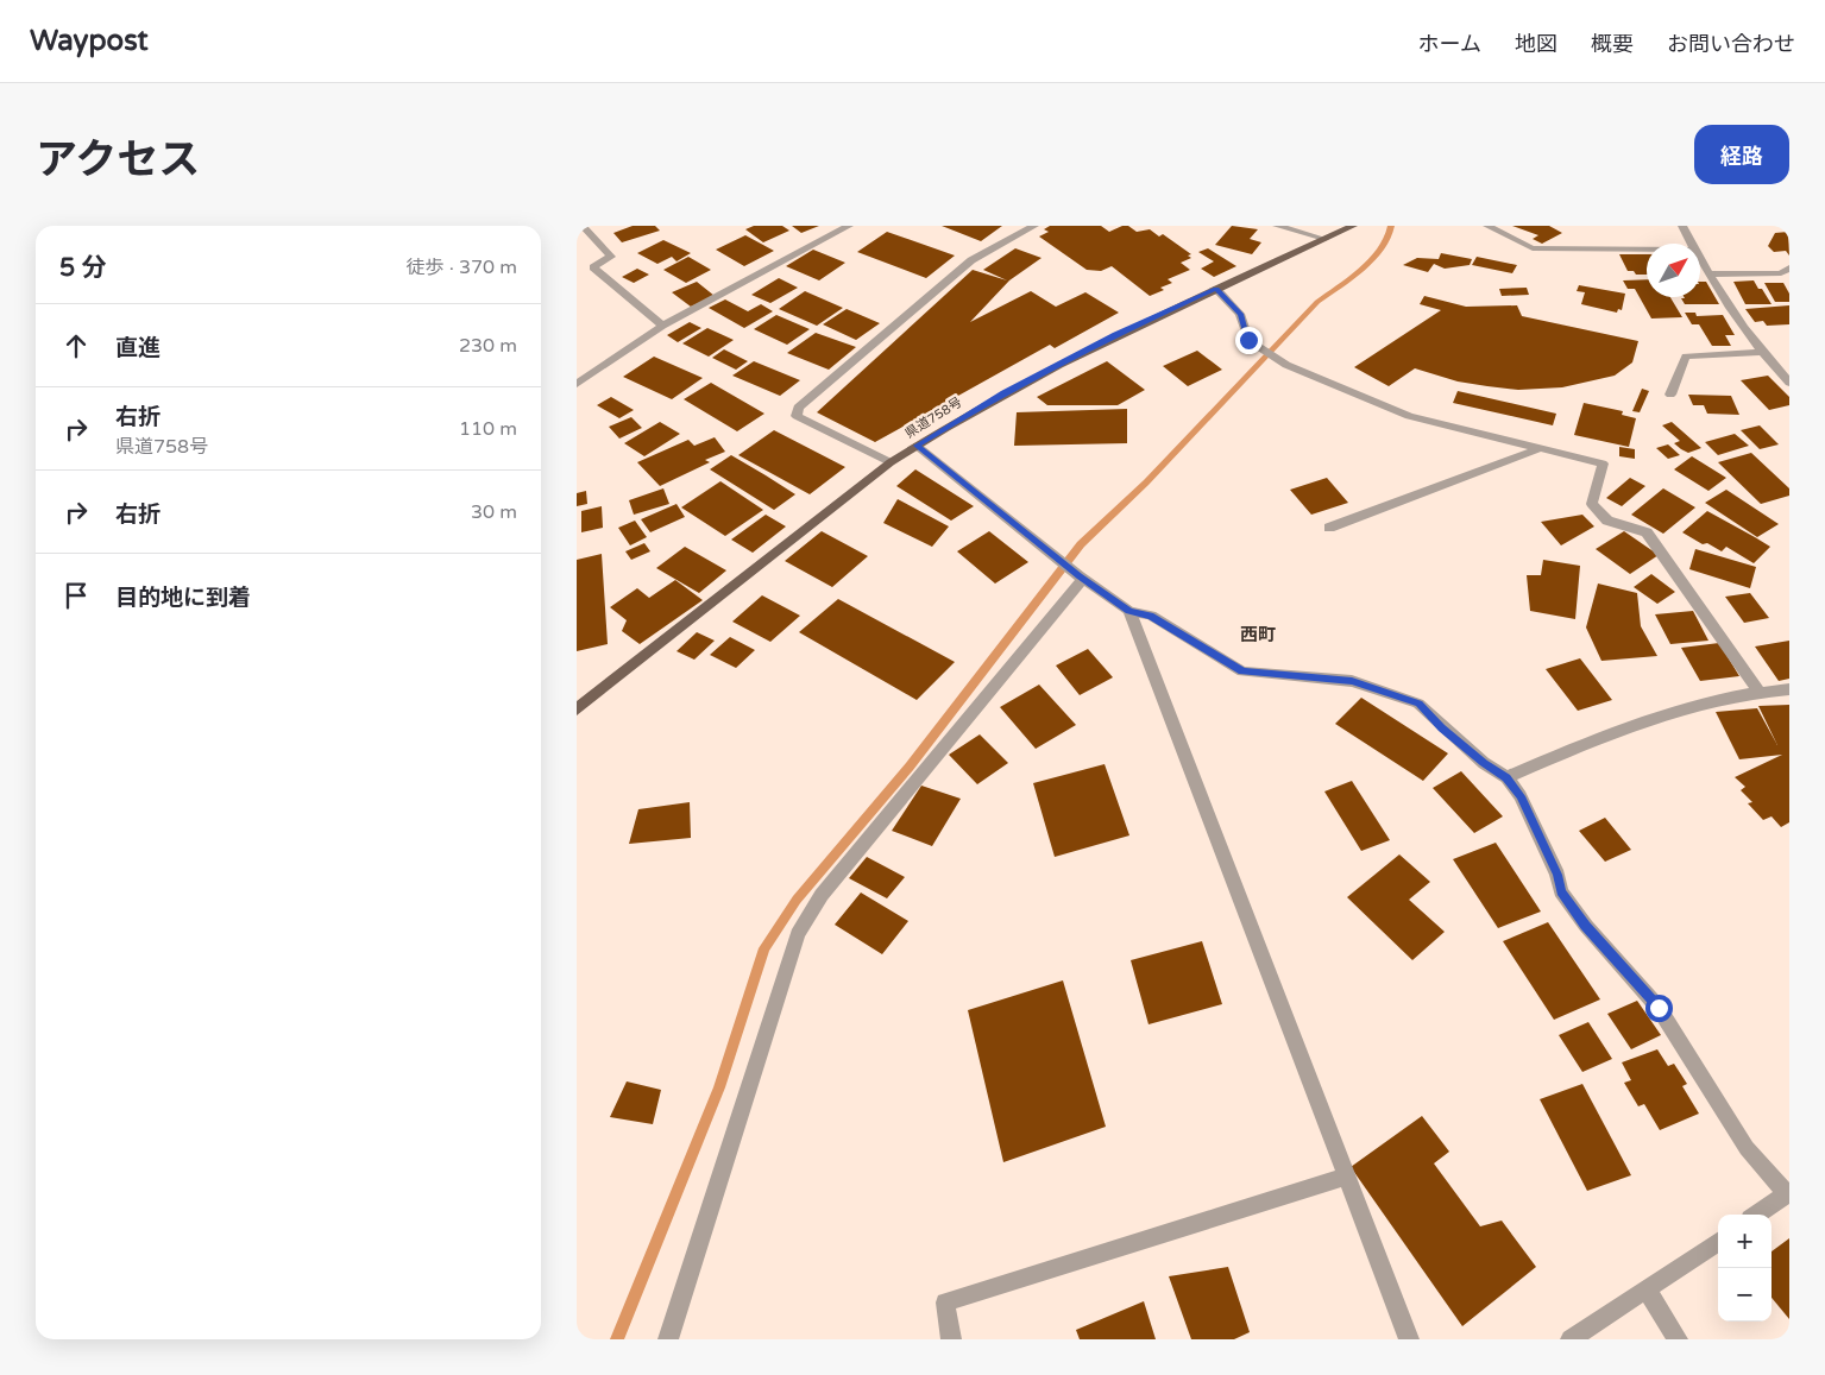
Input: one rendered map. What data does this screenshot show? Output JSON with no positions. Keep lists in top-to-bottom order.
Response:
{
  "streets": {
    "main road": ["県道758号"]
  },
  "districts": ["西町"],
  "north": "top right",
  "page": {
    "header": "Waypost",
    "nav": [
      "ホーム",
      "地図",
      "概要",
      "お問い合わせ"
    ],
    "title": "アクセス",
    "buttons": "経路",
    "heading": ["5 分", "徒歩 · 370 m"],
    "list": [
      ["直進", "230 m"],
      ["右折", "県道758号", "110 m"],
      ["右折", "30 m"],
      "目的地に到着"
    ],
    "map_buttons": ["+", "−"]
  }
}
